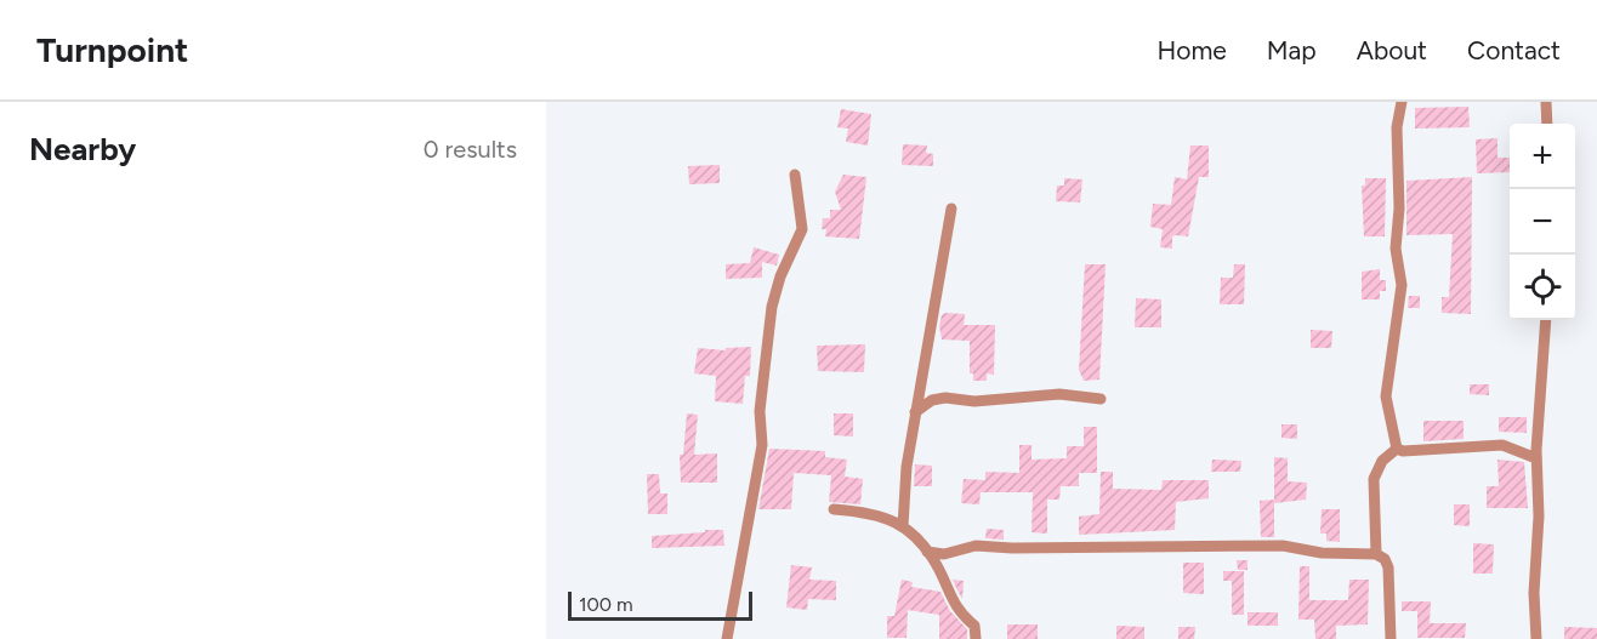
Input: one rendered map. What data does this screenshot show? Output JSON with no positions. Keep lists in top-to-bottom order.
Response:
{
  "scale_bar": "100 m",
  "page": {
    "header": "Turnpoint",
    "nav": [
      "Home",
      "Map",
      "About",
      "Contact"
    ],
    "heading": ["Nearby", "0 results"],
    "map_buttons": ["+", "−"],
    "scale": "100 m"
  }
}
